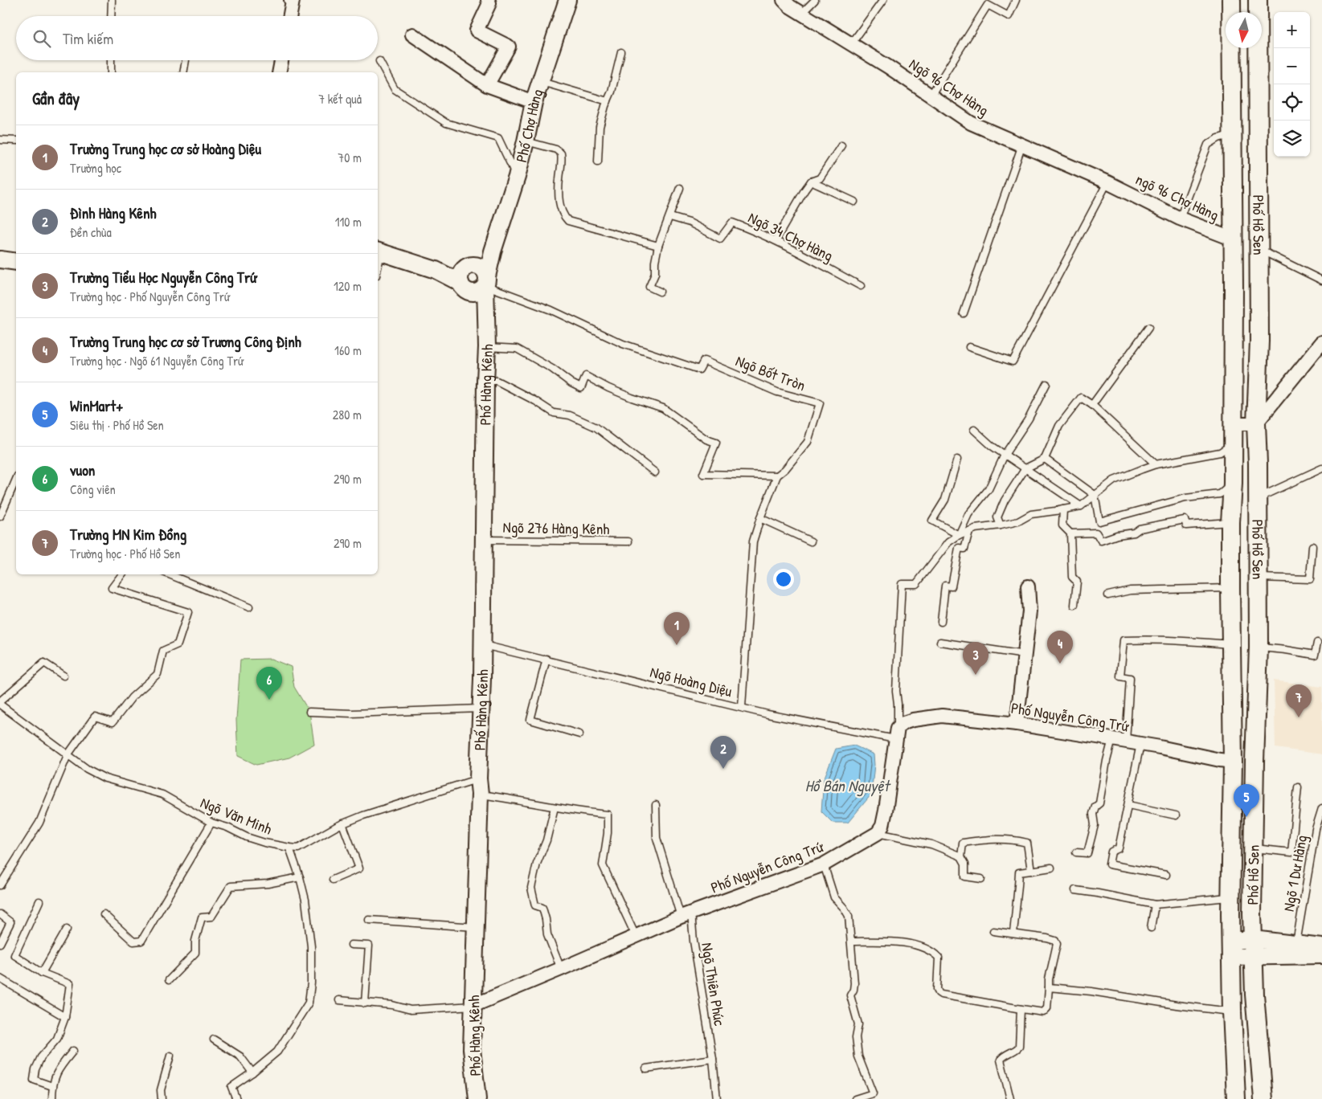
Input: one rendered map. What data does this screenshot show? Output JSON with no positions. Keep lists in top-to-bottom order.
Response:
{
  "streets": {
    "main road": ["Phố Hồ Sen"],
    "street": [
      "Ngõ 96 Chợ Hàng",
      "Phố Chợ Hàng",
      "ngõ 96 Chợ Hàng",
      "Phố Hàng Kênh",
      "Phố Nguyễn Công Trứ"
    ],
    "lane": [
      "Ngõ 34 Chợ Hàng",
      "Ngõ Bốt Tròn",
      "Ngõ 276 Hàng Kênh",
      "Ngõ Hoàng Diệu",
      "Ngõ Văn Minh",
      "Ngõ 1 Dư Hàng",
      "Ngõ Thiên Phúc"
    ]
  },
  "crossings": [
    ["Ngõ 96 Chợ Hàng", "ngõ 96 Chợ Hàng"],
    ["Phố Chợ Hàng", "Ngõ Bốt Tròn"],
    ["Phố Chợ Hàng", "Phố Hàng Kênh"],
    ["ngõ 96 Chợ Hàng", "Phố Hồ Sen"],
    ["Phố Hồ Sen", "Phố Nguyễn Công Trứ"],
    ["Ngõ Bốt Tròn", "Phố Hàng Kênh"],
    ["Ngõ Bốt Tròn", "Ngõ Hoàng Diệu"],
    ["Phố Hàng Kênh", "Ngõ 276 Hàng Kênh"],
    ["Phố Hàng Kênh", "Ngõ Hoàng Diệu"],
    ["Phố Hàng Kênh", "Phố Nguyễn Công Trứ"],
    ["Phố Hàng Kênh", "Ngõ Văn Minh"],
    ["Ngõ Hoàng Diệu", "Phố Nguyễn Công Trứ"],
    ["Phố Nguyễn Công Trứ", "Ngõ Thiên Phúc"]
  ],
  "water": ["Hồ Bán Nguyệt"],
  "north": "bottom",
  "page": {
    "map_buttons": ["+", "−"],
    "search": "Tìm kiếm",
    "heading": ["Gần đây", "7 kết quả"],
    "list": [
      {
        "mark": "1",
        "name": "Trường Trung học cơ sở Hoàng Diệu",
        "note": "Trường học",
        "value": "70 m"
      },
      {
        "mark": "2",
        "name": "Đình Hàng Kênh",
        "note": "Đền chùa",
        "value": "110 m"
      },
      {
        "mark": "3",
        "name": "Trường Tiểu Học Nguyễn Công Trứ",
        "note": "Trường học · Phố Nguyễn Công Trứ",
        "value": "120 m"
      },
      {
        "mark": "4",
        "name": "Trường Trung học cơ sở Trương Công Định",
        "note": "Trường học · Ngõ 61 Nguyễn Công Trứ",
        "value": "160 m"
      },
      {
        "mark": "5",
        "name": "WinMart+",
        "note": "Siêu thị · Phố Hồ Sen",
        "value": "280 m"
      },
      {
        "mark": "6",
        "name": "vuon",
        "note": "Công viên",
        "value": "290 m"
      },
      {
        "mark": "7",
        "name": "Trường MN Kim Đồng",
        "note": "Trường học · Phố Hồ Sen",
        "value": "290 m"
      }
    ],
    "pins": [
      "1",
      "4",
      "3",
      "6",
      "7",
      "2",
      "5"
    ]
  }
}
